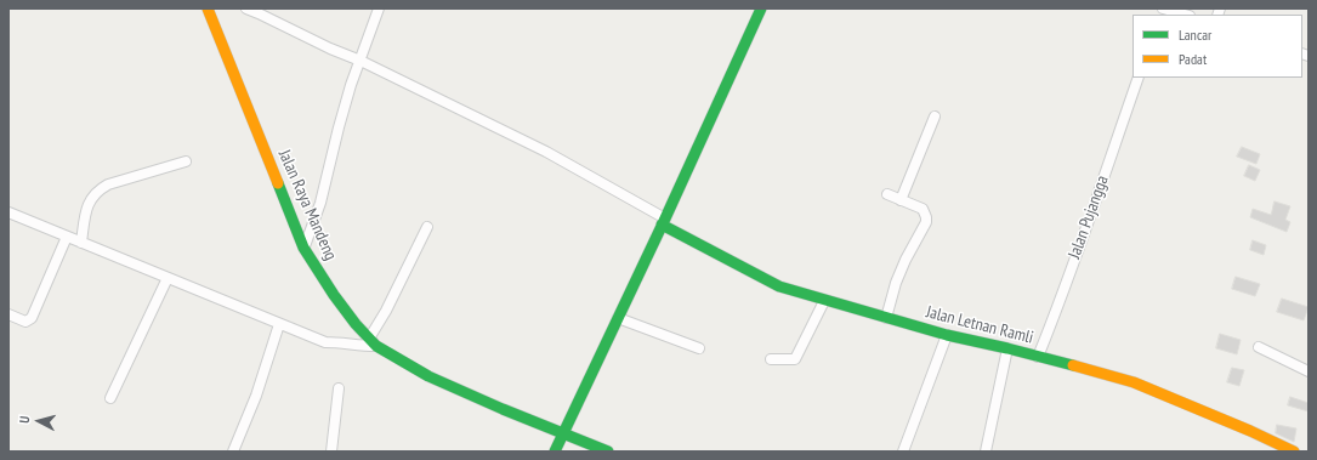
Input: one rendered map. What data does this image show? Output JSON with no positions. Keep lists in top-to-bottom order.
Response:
{
  "streets": {
    "main road": ["Jalan Raya Mandeng", "Jalan Letnan Ramli"],
    "street": ["Jalan Pujangga"]
  },
  "crossings": [
    ["Jalan Pujangga", "Jalan Letnan Ramli"]
  ],
  "legend": ["Lancar", "Padat"],
  "north": "left"
}
